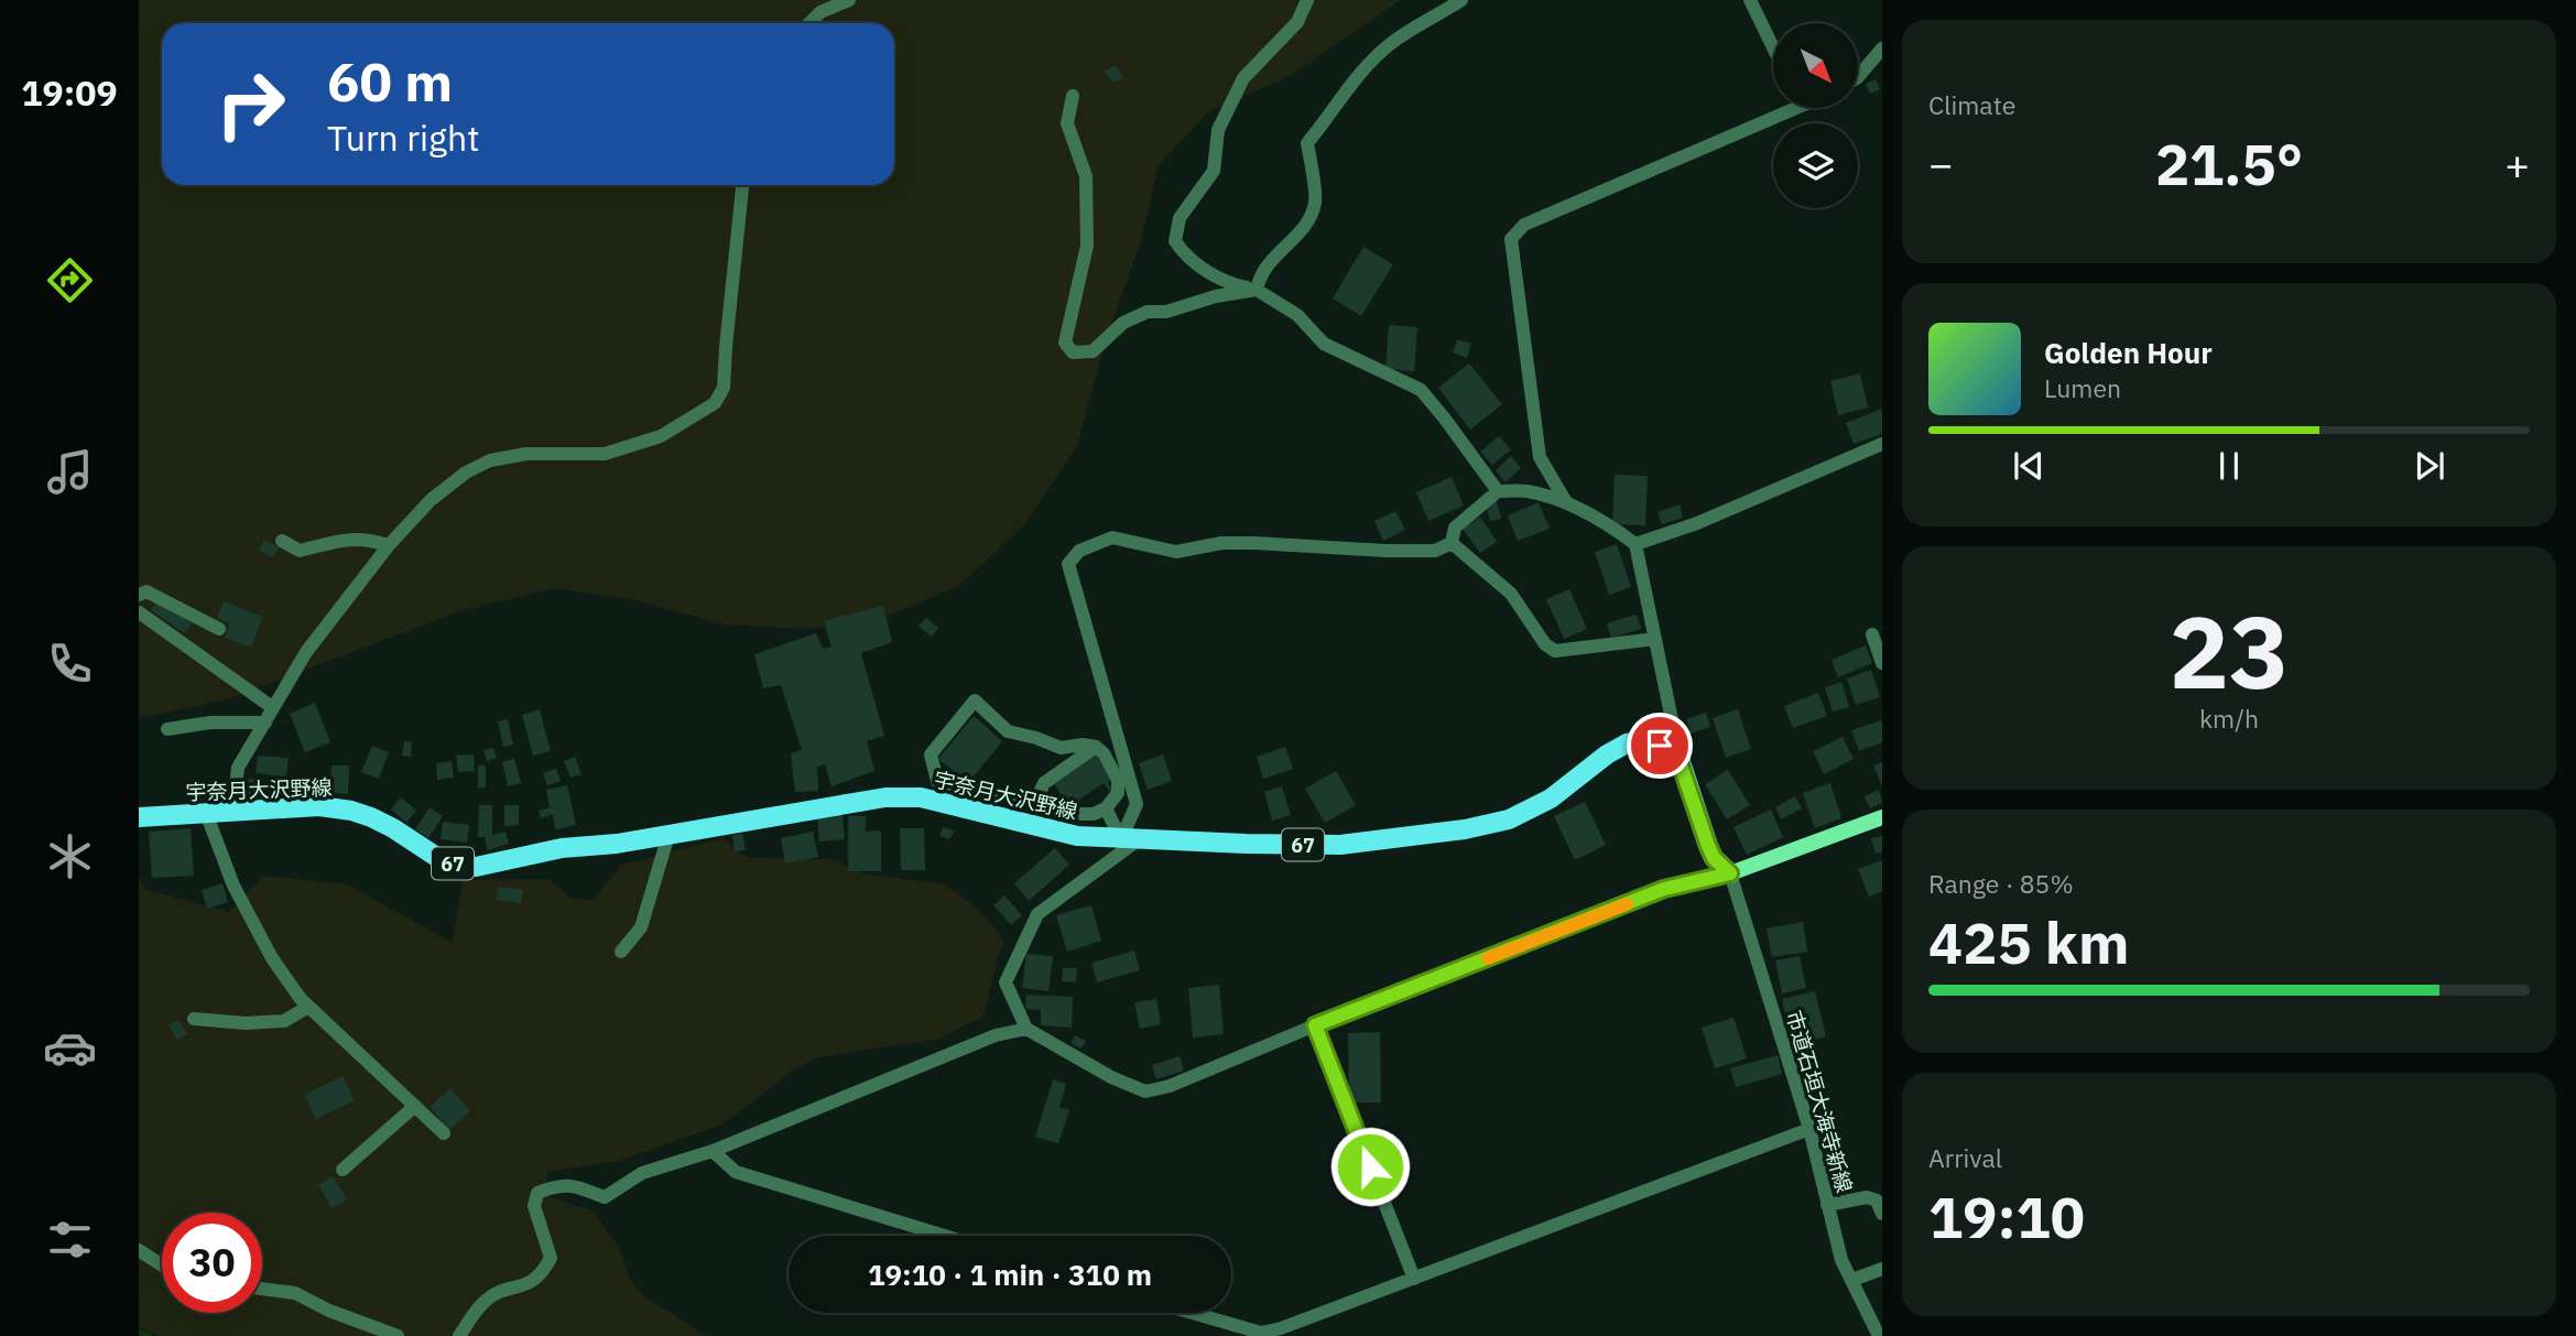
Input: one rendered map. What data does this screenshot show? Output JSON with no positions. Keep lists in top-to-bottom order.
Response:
{
  "streets": {
    "main road": ["宇奈月大沢野線", "67"],
    "street": ["市道石垣大海寺新線"]
  },
  "north": "bottom right",
  "page": {
    "tabs": "19:09",
    "tile": [
      "Climate",
      ["23", "km/h"],
      ["Range · 85%", "425 km"],
      ["Arrival", "19:10"]
    ],
    "turn": ["60 m", "Turn right"],
    "heat": ["−", "21.5°", "+"],
    "song": ["Golden Hour", "Lumen"],
    "limit": "30",
    "trip": "19:10 · 1 min · 310 m"
  }
}
